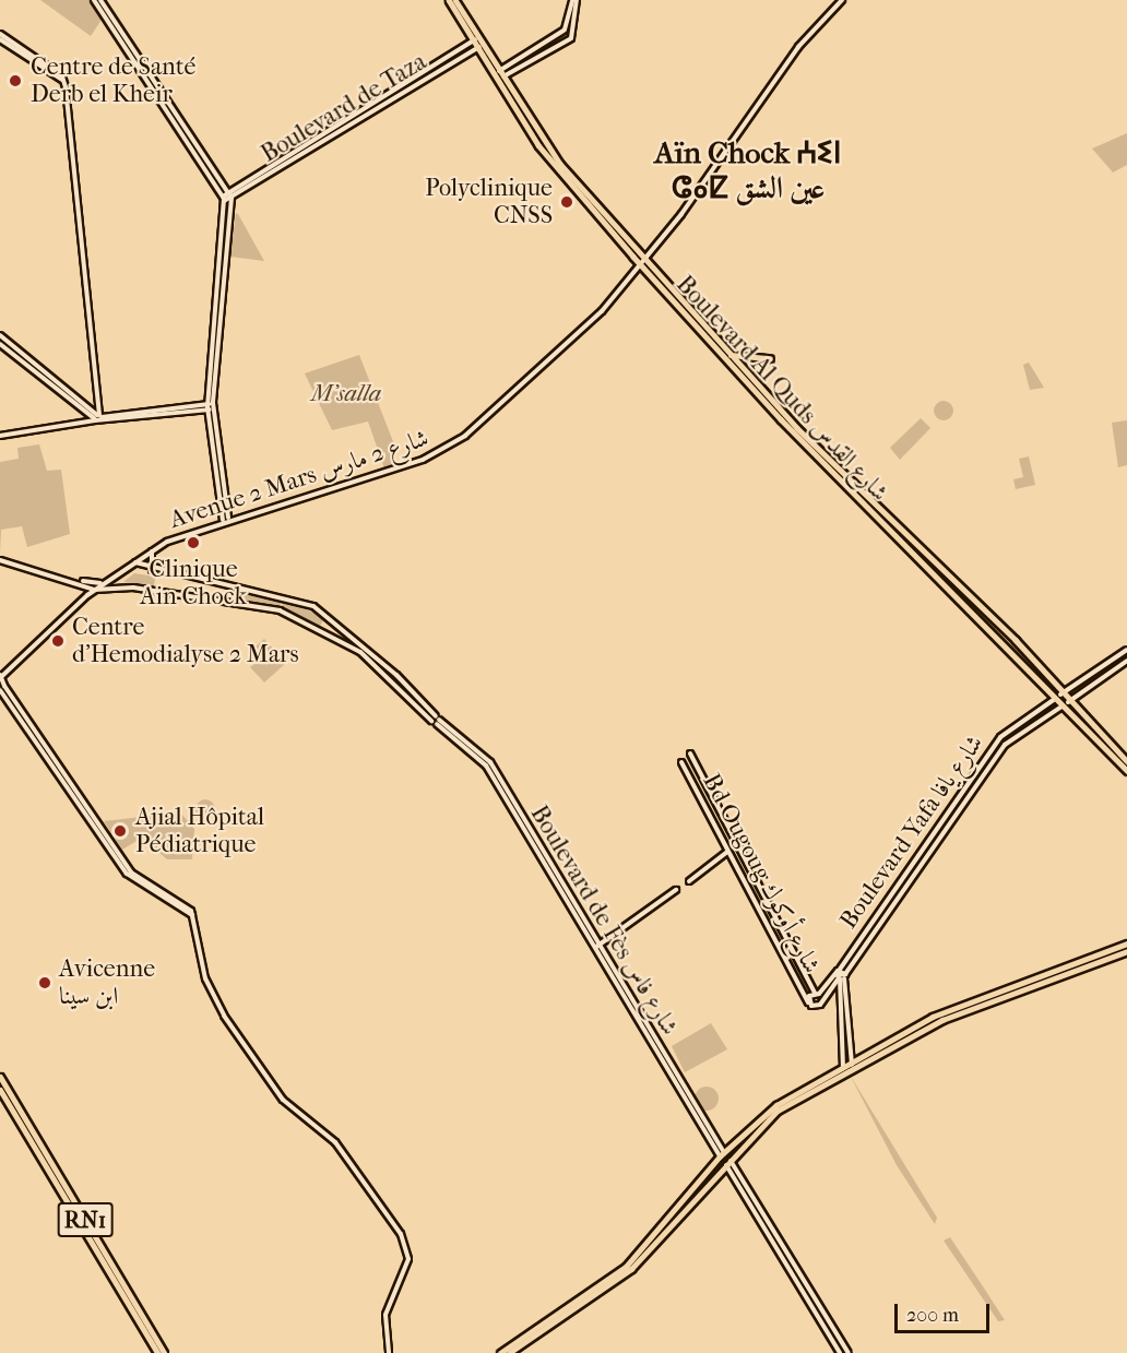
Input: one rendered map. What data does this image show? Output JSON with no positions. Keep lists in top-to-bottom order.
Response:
{
  "streets": {
    "highway": ["RN1"],
    "main road": ["Boulevard Al Quds شارع القدس"],
    "street": [
      "Boulevard de Taza",
      "Avenue 2 Mars شارع 2 مارس",
      "Boulevard Yafa شارع يافا",
      "Bd Ougoug شارع أوكوك",
      "Boulevard de Fès شارع فاس"
    ]
  },
  "crossings": [
    ["Boulevard de Taza", "Boulevard Al Quds شارع القدس"],
    ["Boulevard Al Quds شارع القدس", "Avenue 2 Mars شارع 2 مارس"],
    ["Boulevard Al Quds شارع القدس", "Boulevard Yafa شارع يافا"],
    ["Avenue 2 Mars شارع 2 مارس", "Boulevard de Fès شارع فاس"],
    ["Boulevard Yafa شارع يافا", "Bd Ougoug شارع أوكوك"]
  ],
  "districts": ["Aïn Chock ⵄⵉⵏ ⵛⴰⵇ عين الشق"],
  "parks": ["M'salla"],
  "places": [
    "Centre de Santé Derb el Kheir",
    "Polyclinique CNSS",
    "Clinique Ain Chock",
    "Centre d'Hemodialyse 2 Mars",
    "Ajial Hôpital Pédiatrique",
    "Avicenne ابن سينا"
  ],
  "scale_bar": "200 m"
}
